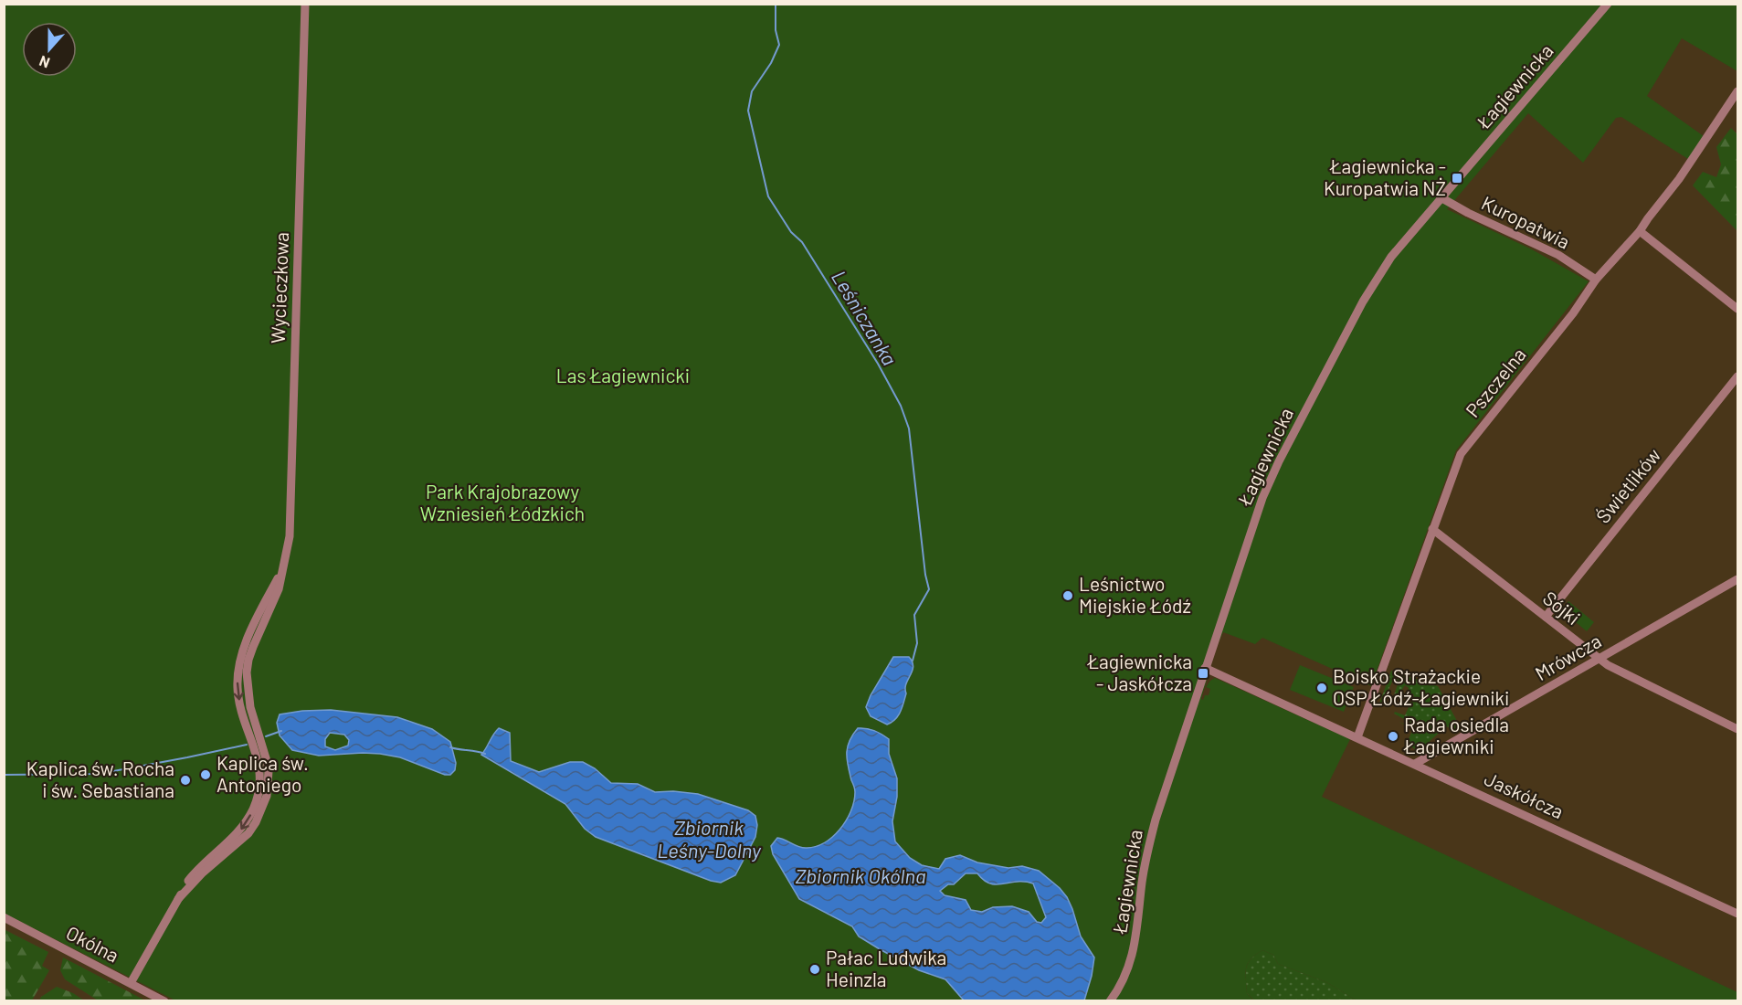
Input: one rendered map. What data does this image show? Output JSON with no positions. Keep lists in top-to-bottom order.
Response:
{
  "streets": {
    "street": [
      "Łagiewnicka",
      "Kuropatwia",
      "Wycieczkowa",
      "Pszczelna",
      "Świetlików",
      "Sójki",
      "Mrówcza",
      "Jaskółcza",
      "Okólna"
    ]
  },
  "crossings": [
    ["Łagiewnicka", "Kuropatwia"],
    ["Łagiewnicka", "Jaskółcza"],
    ["Kuropatwia", "Pszczelna"],
    ["Wycieczkowa", "Okólna"],
    ["Pszczelna", "Sójki"],
    ["Pszczelna", "Jaskółcza"],
    ["Świetlików", "Sójki"],
    ["Sójki", "Mrówcza"],
    ["Mrówcza", "Jaskółcza"]
  ],
  "water": ["Leśniczanka", "Zbiornik Leśny-Dolny", "Zbiornik Okólna"],
  "parks": ["Las Łagiewnicki", "Park Krajobrazowy Wzniesień Łódzkich"],
  "places": {
    "transit": ["Łagiewnicka - Kuropatwia NŻ", "Łagiewnicka - Jaskółcza"],
    "other": [
      "Leśnictwo Miejskie Łódź",
      "Boisko Strażackie OSP Łódź-Łagiewniki",
      "Rada osiedla Łagiewniki",
      "Kaplica św. Antoniego",
      "Kaplica św. Rocha i św. Sebastiana",
      "Pałac Ludwika Heinzla"
    ]
  },
  "north": "bottom"
}
